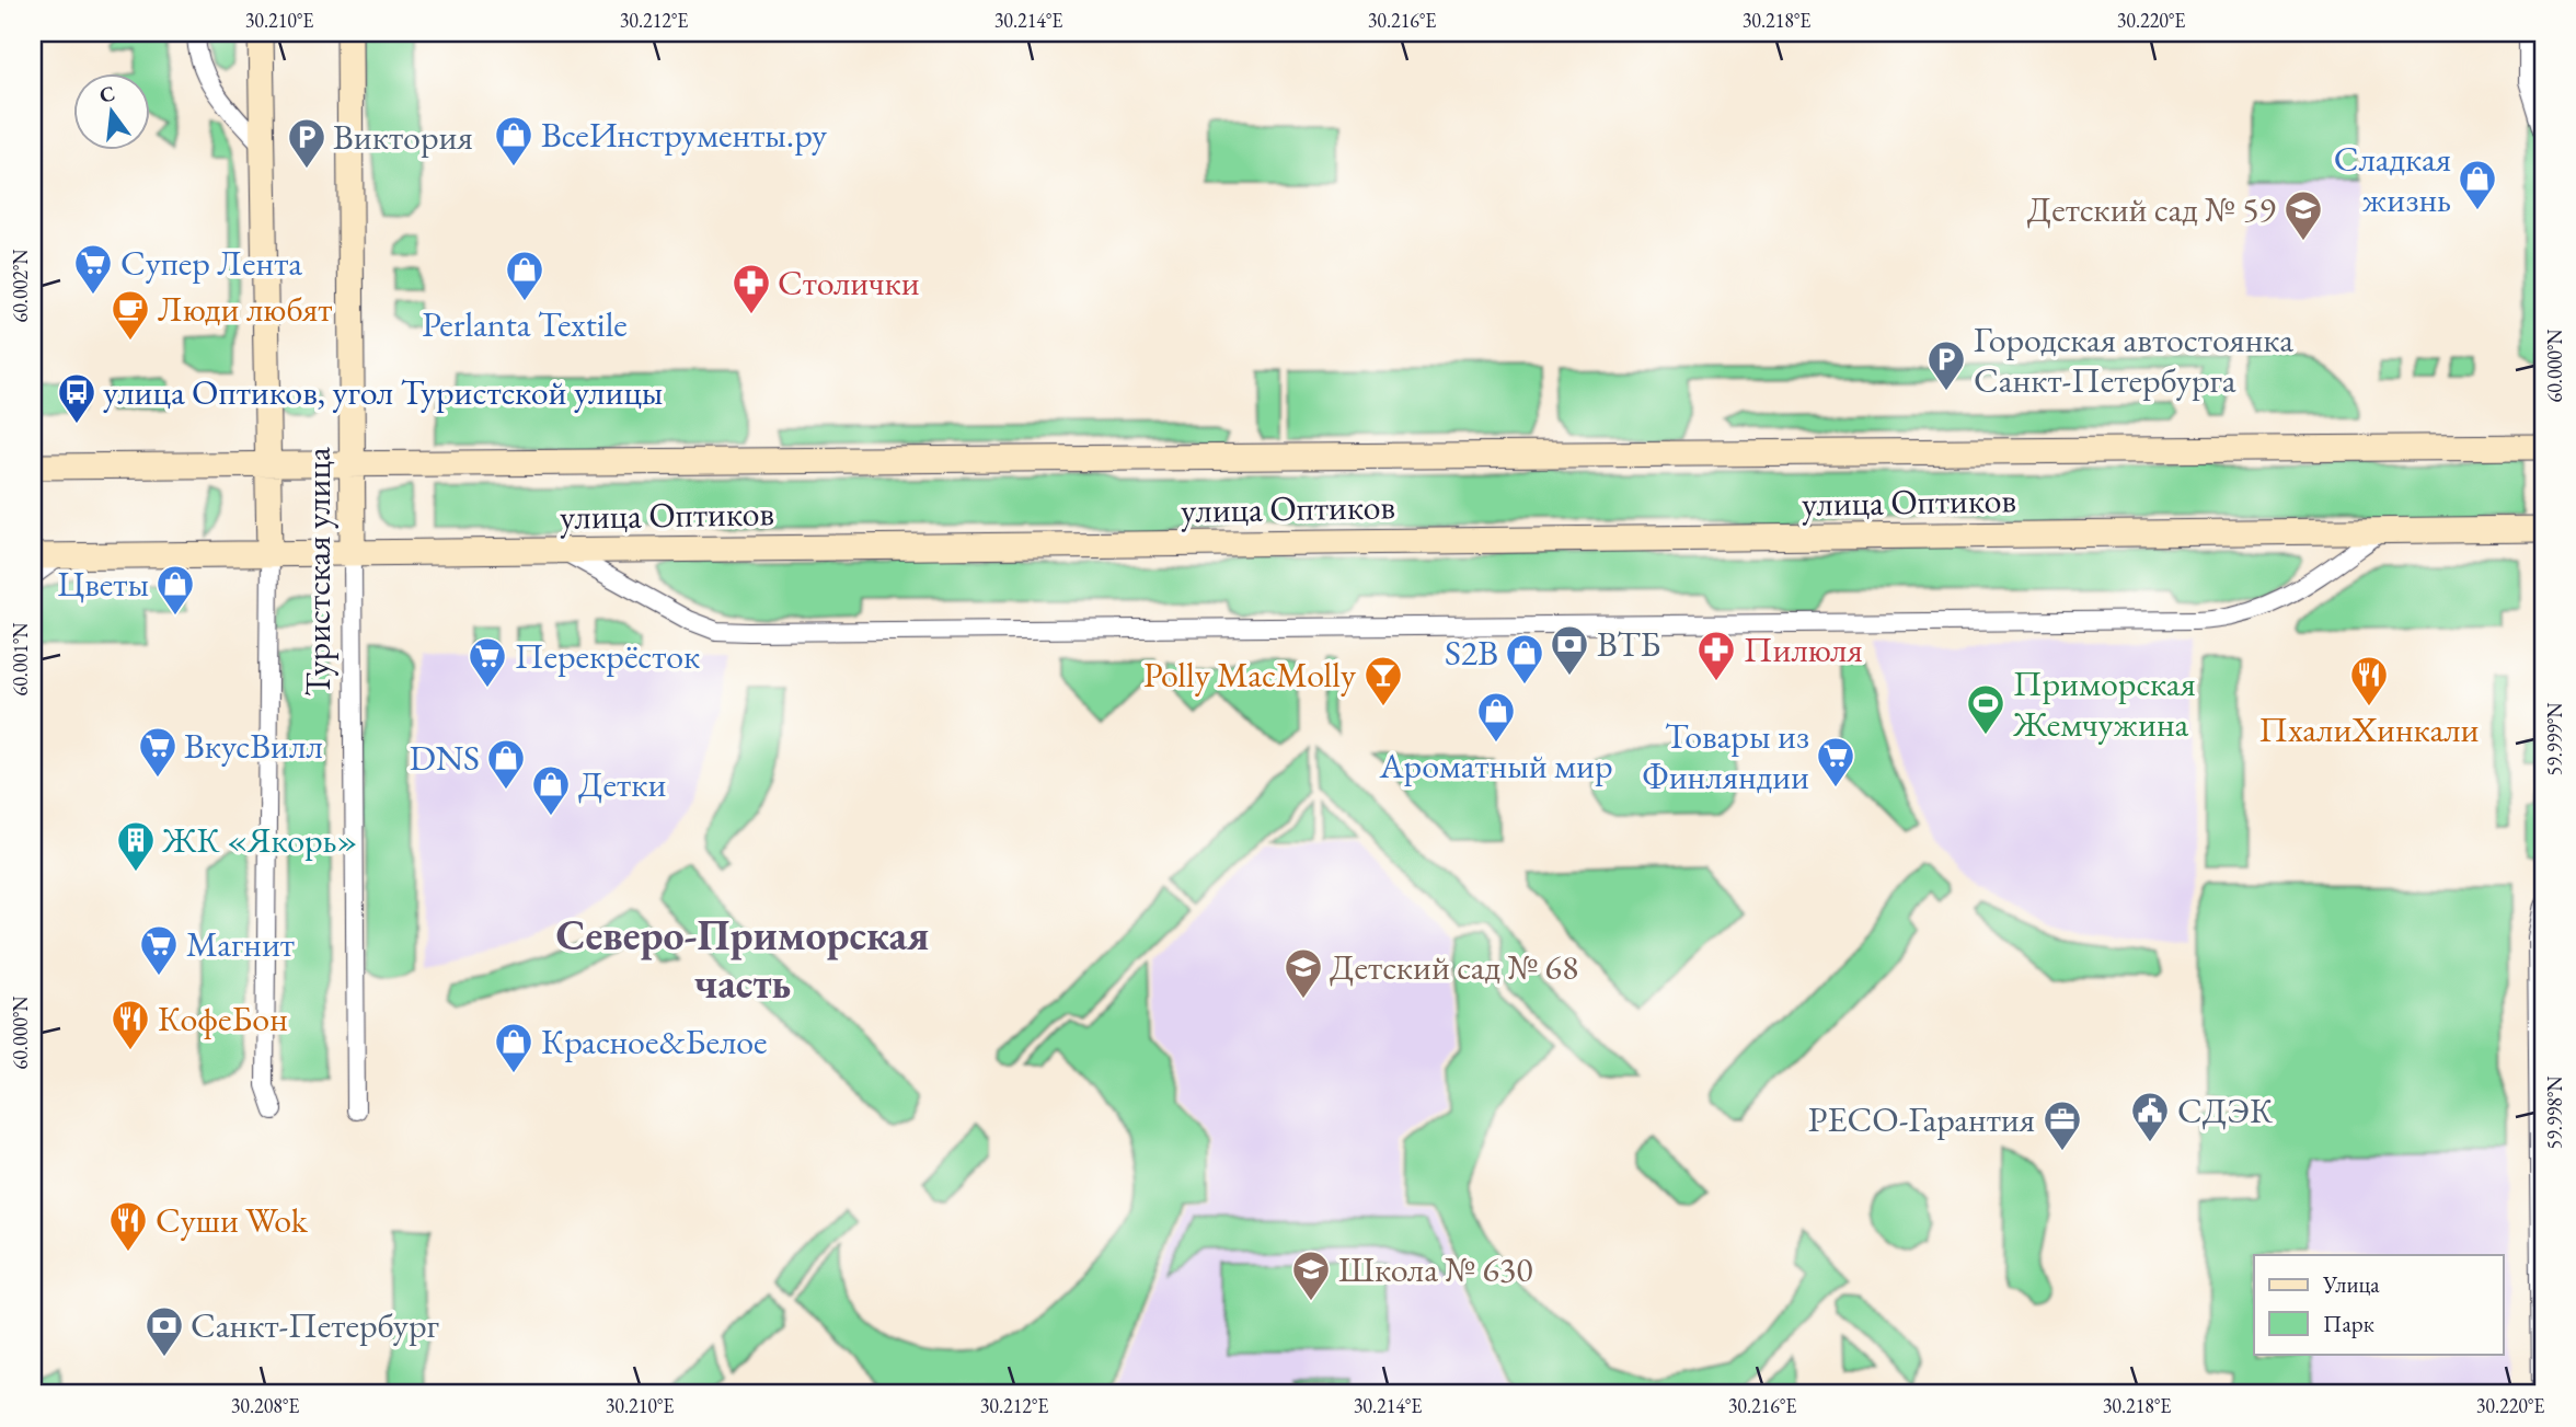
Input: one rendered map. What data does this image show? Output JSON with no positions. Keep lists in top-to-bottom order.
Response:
{
  "streets": {
    "street": ["улица Оптиков", "Туристская улица"]
  },
  "crossings": [
    ["улица Оптиков", "Туристская улица"]
  ],
  "districts": ["Северо-Приморская часть"],
  "places": {
    "shop": [
      "ВсеИнструменты.ру",
      "Сладкая жизнь",
      "Perlanta Textile",
      "Цветы",
      "S2B",
      "Ароматный мир",
      "DNS",
      "Детки",
      "Красное&Белое"
    ],
    "parking": ["Виктория", "Городская автостоянка Санкт-Петербурга"],
    "school or university": ["Детский сад № 59", "Детский сад № 68", "Школа № 630"],
    "supermarket": [
      "Супер Лента",
      "Перекрёсток",
      "ВкусВилл",
      "Товары из Финляндии",
      "Магнит"
    ],
    "pharmacy": ["Столички", "Пилюля"],
    "cafe": ["Люди любят"],
    "bus stop": ["улица Оптиков, угол Туристской улицы"],
    "bank": ["ВТБ", "Санкт-Петербург"],
    "bar": ["Polly MacMolly"],
    "restaurant": ["ПхалиХинкали", "КофеБон", "Суши Wok"],
    "sports": ["Приморская Жемчужина"],
    "building": ["ЖК «Якорь»"],
    "public building": ["СДЭК"],
    "office": ["РЕСО-Гарантия"]
  },
  "legend": ["Улица", "Парк"],
  "north": "top",
  "coordinates": [
    "30.210°E",
    "30.212°E",
    "30.214°E",
    "30.216°E",
    "30.218°E",
    "30.220°E",
    "60.002°N",
    "60.000°N",
    "60.001°N",
    "59.999°N",
    "59.998°N",
    "30.208°E"
  ]
}
